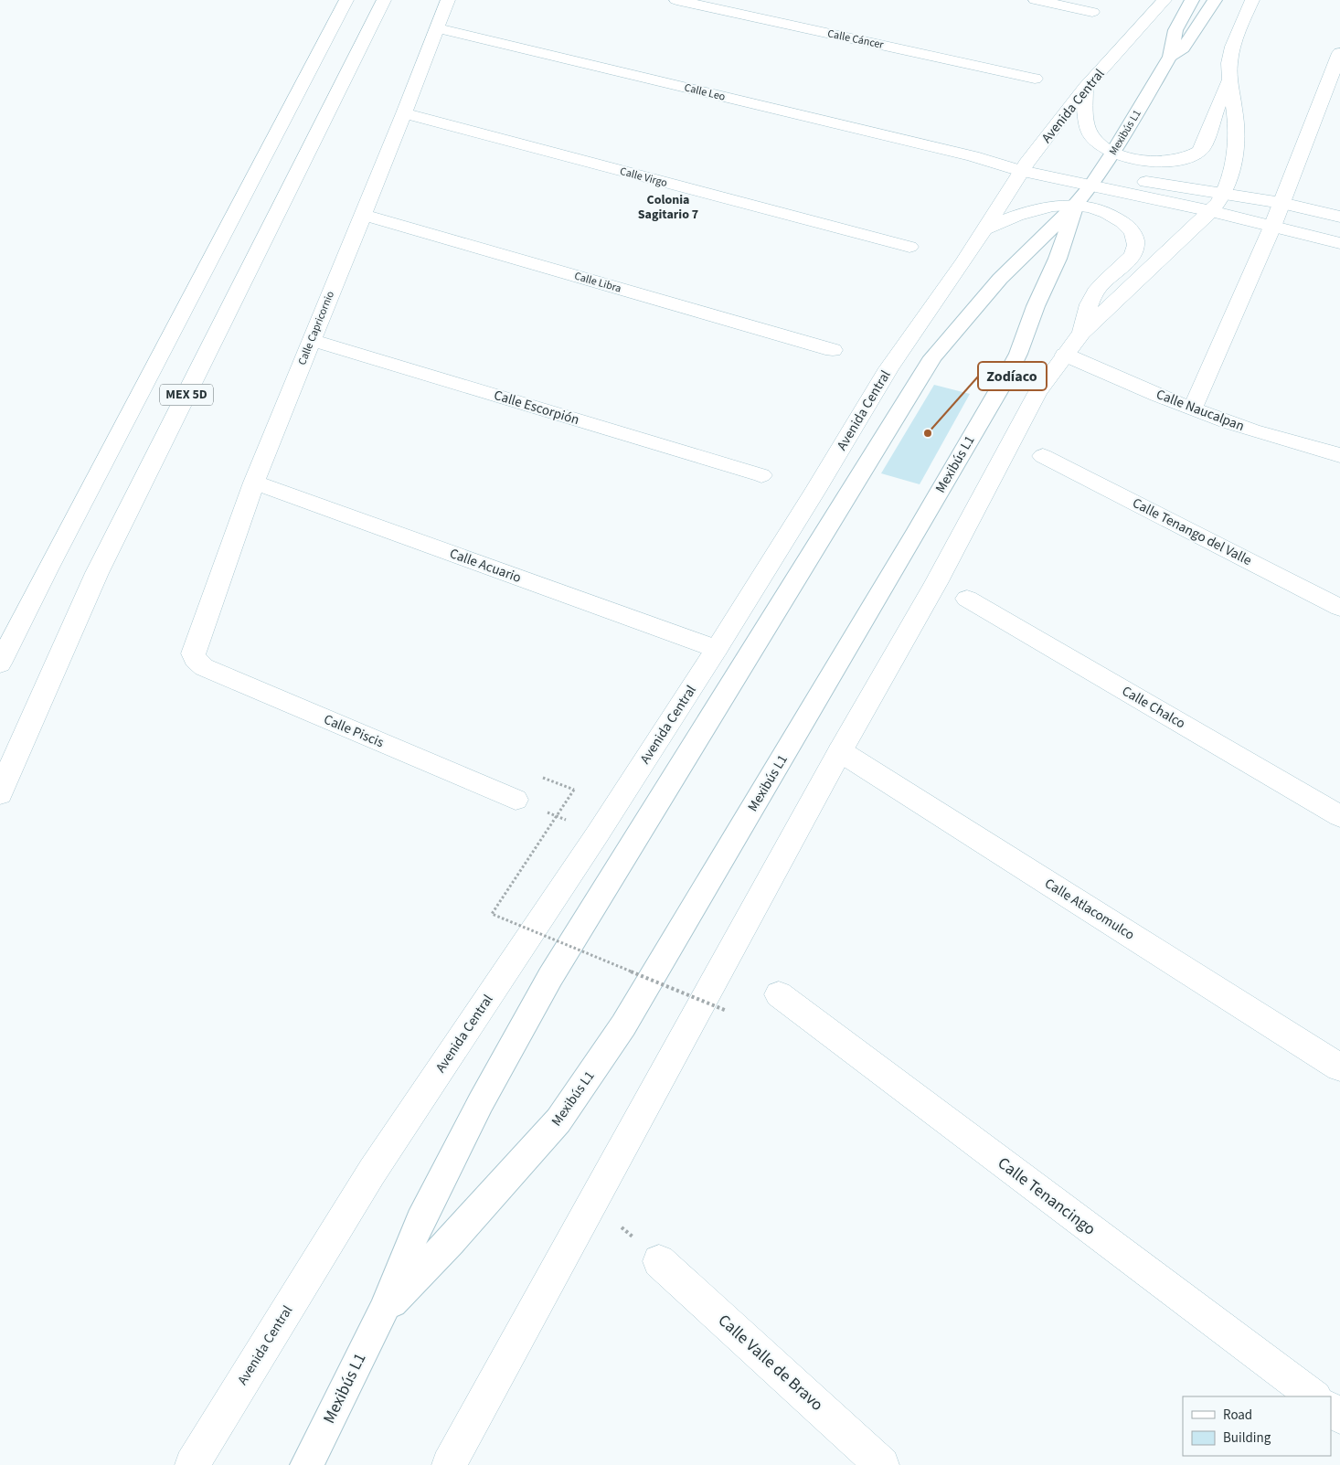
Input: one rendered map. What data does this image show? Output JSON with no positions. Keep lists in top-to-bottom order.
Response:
{
  "streets": {
    "main road": [
      "Calle Cáncer",
      "Calle Leo",
      "Avenida Central",
      "Calle Virgo",
      "Calle Libra",
      "Calle Capricornio",
      "MEX 5D",
      "Calle Escorpión",
      "Calle Naucalpan",
      "Calle Tenango del Valle",
      "Calle Acuario",
      "Calle Chalco",
      "Calle Piscis",
      "Calle Atlacomulco",
      "Calle Tenancingo",
      "Calle Valle de Bravo"
    ],
    "lane": ["Mexibús L1"]
  },
  "crossings": [
    ["Calle Leo", "Avenida Central"],
    ["Calle Leo", "Mexibús L1"],
    ["Calle Leo", "Calle Capricornio"],
    ["Avenida Central", "Calle Acuario"],
    ["Calle Virgo", "Calle Capricornio"],
    ["Calle Libra", "Calle Capricornio"],
    ["Calle Capricornio", "Calle Escorpión"],
    ["Calle Capricornio", "Calle Acuario"],
    ["Calle Capricornio", "Calle Piscis"]
  ],
  "districts": ["Colonia Sagitario 7"],
  "places": ["Zodíaco"],
  "legend": ["Road", "Building"]
}
